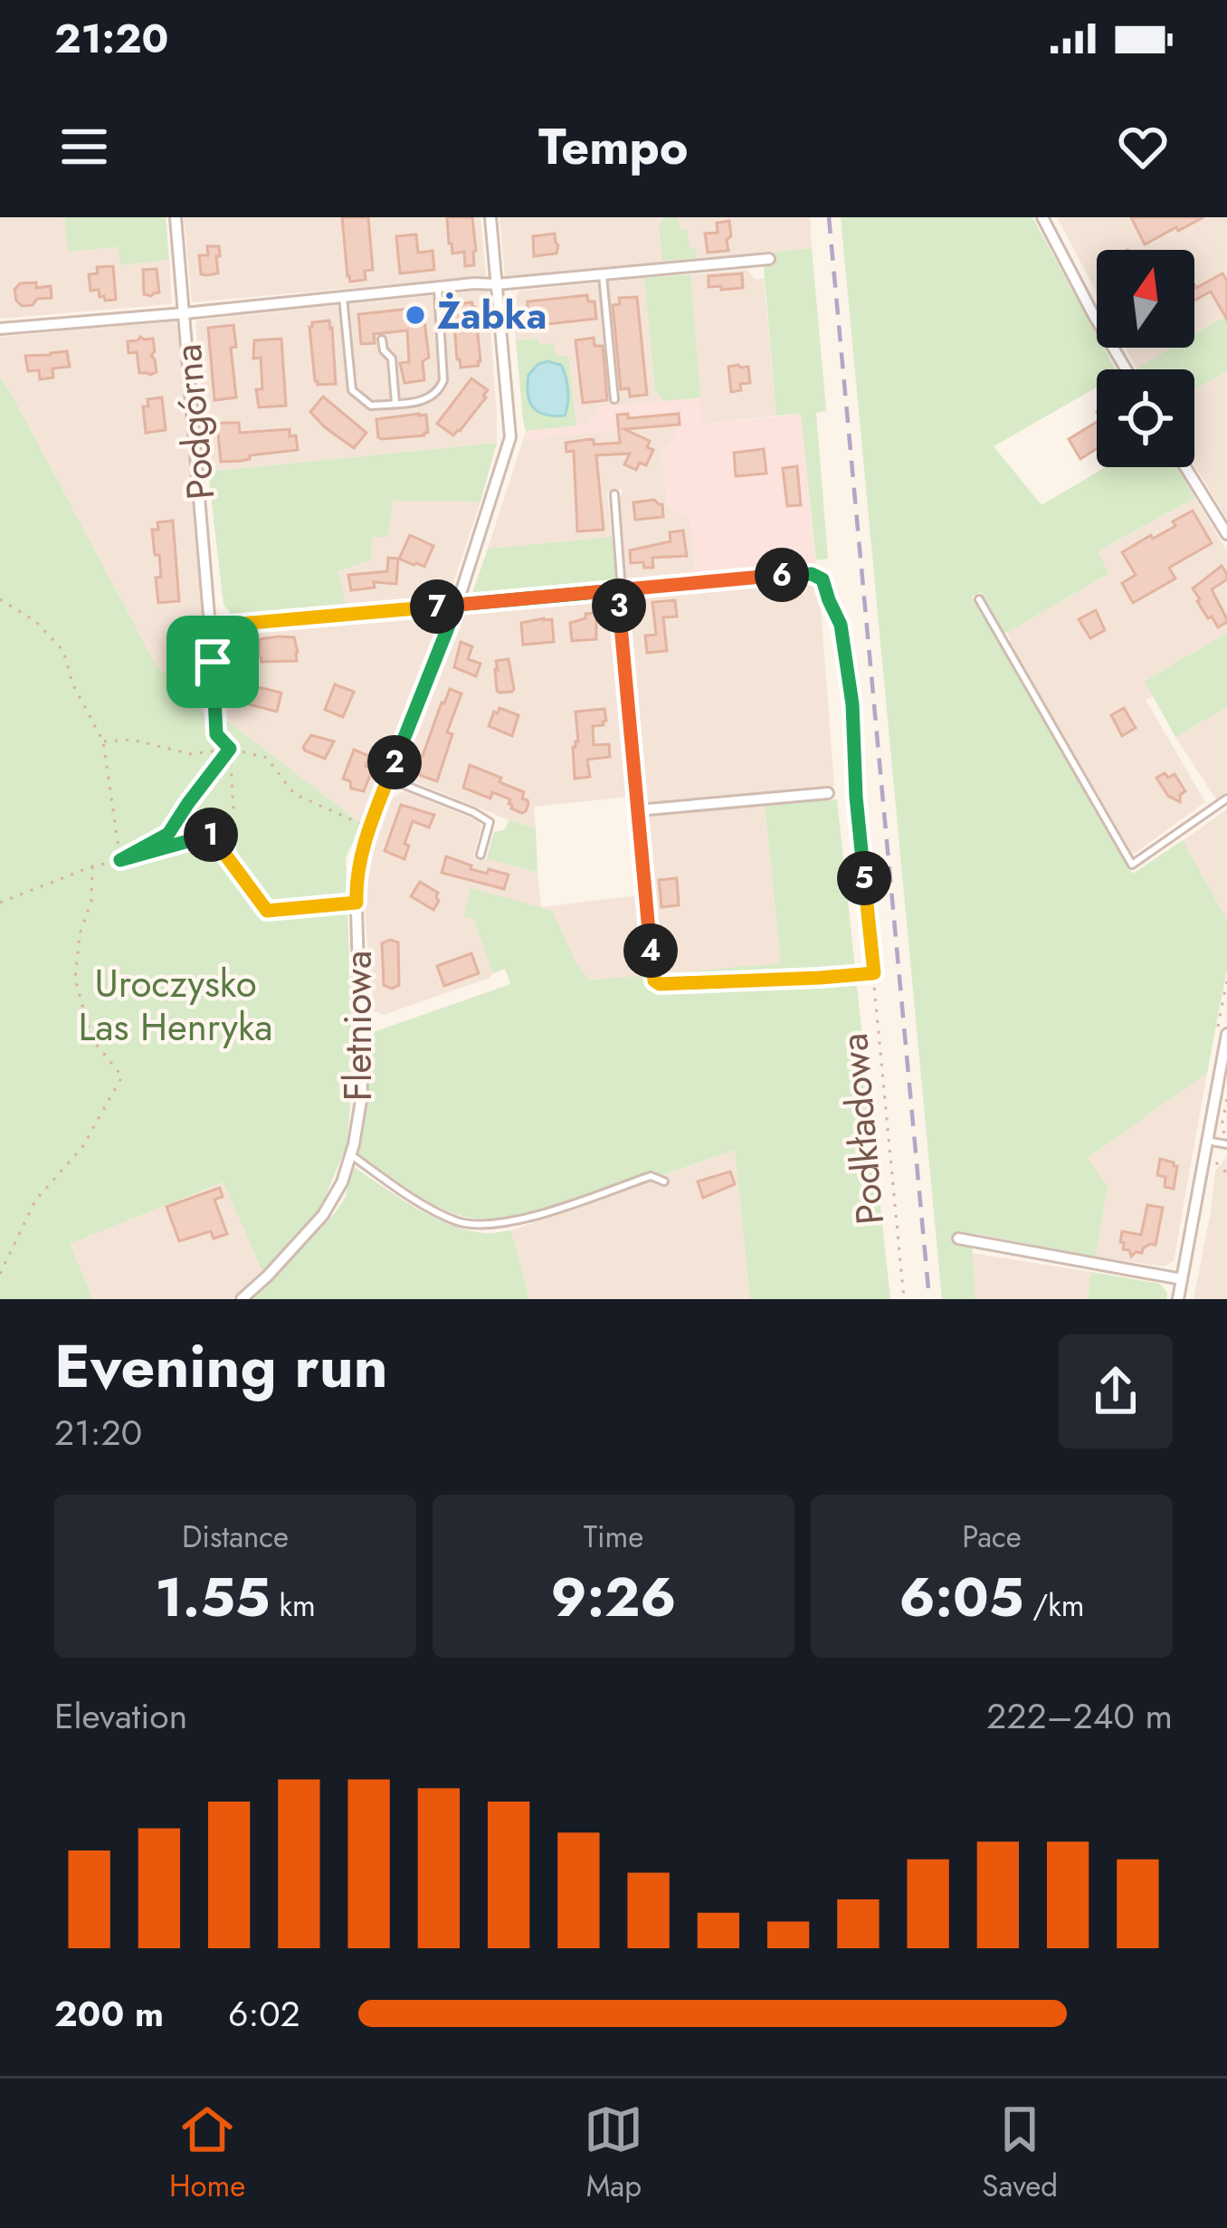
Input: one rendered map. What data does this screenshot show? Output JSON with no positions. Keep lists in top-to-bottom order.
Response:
{
  "streets": {
    "street": ["Podgórna", "Fletniowa"],
    "path": ["Podkładowa"]
  },
  "parks": ["Uroczysko Las Henryka"],
  "places": ["Żabka"],
  "north": "top",
  "page": {
    "status": "21:20",
    "header": "Tempo",
    "pins": [
      "6",
      "3",
      "7",
      "2",
      "1",
      "5",
      "4"
    ],
    "heading": ["Evening run", "21:20"],
    "stats": [
      ["Distance", "1.55 km"],
      ["Time", "9:26"],
      ["Pace", "6:05 /km"]
    ],
    "chart": ["Elevation", "222–240 m"],
    "list": [
      {
        "name": "200 m",
        "note": "6:02"
      }
    ],
    "tabs": ["Home", "Map", "Saved"]
  }
}
